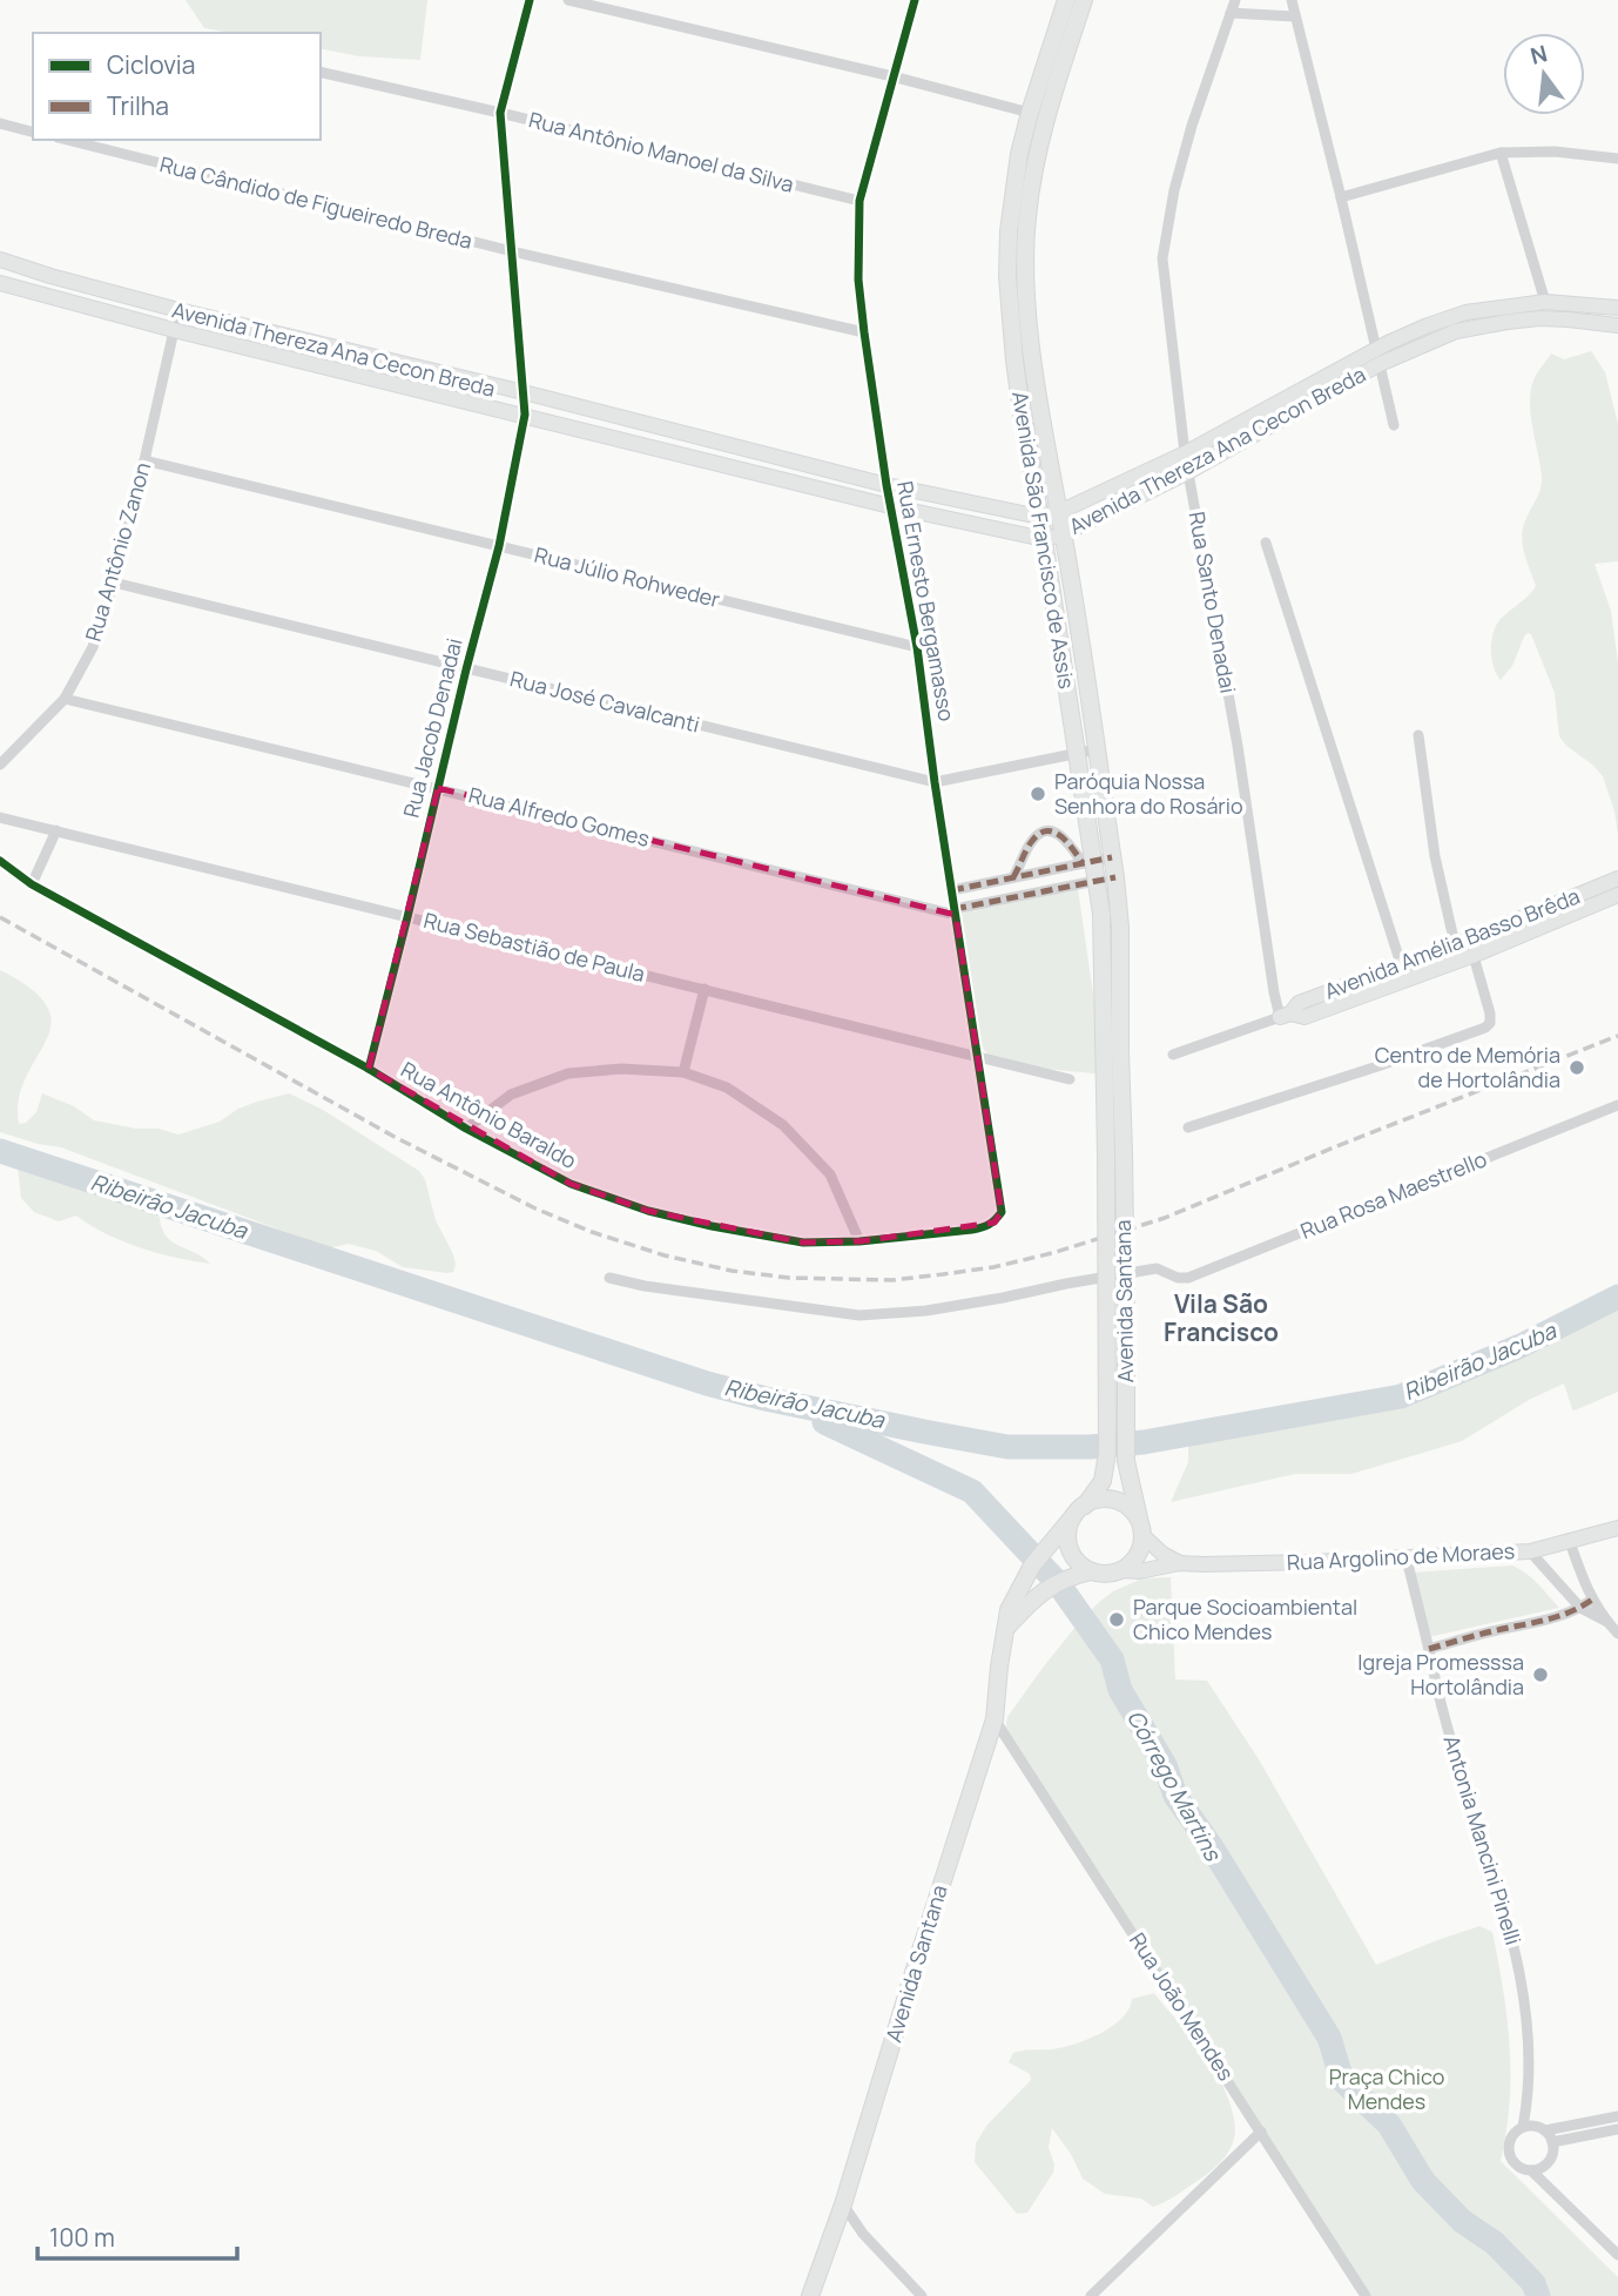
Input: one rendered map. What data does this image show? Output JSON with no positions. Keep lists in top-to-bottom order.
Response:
{
  "streets": {
    "main road": [
      "Avenida Thereza Ana Cecon Breda",
      "Avenida São Francisco de Assis",
      "Avenida Amélia Basso Brêda",
      "Avenida Santana",
      "Rua Argolino de Moraes"
    ],
    "street": [
      "Rua Antônio Manoel da Silva",
      "Rua Cândido de Figueiredo Breda",
      "Rua Antônio Zanon",
      "Rua Júlio Rohweder",
      "Rua Ernesto Bergamasso",
      "Rua Santo Denadai",
      "Rua José Cavalcanti",
      "Rua Jacob Denadai",
      "Rua Alfredo Gomes",
      "Rua Sebastião de Paula",
      "Rua Antônio Baraldo",
      "Rua Rosa Maestrello",
      "Antonia Mancini Pinelli",
      "Rua João Mendes"
    ]
  },
  "crossings": [
    ["Rua Antônio Manoel da Silva", "Rua Ernesto Bergamasso"],
    ["Rua Antônio Manoel da Silva", "Rua Jacob Denadai"],
    ["Rua Cândido de Figueiredo Breda", "Rua Ernesto Bergamasso"],
    ["Rua Cândido de Figueiredo Breda", "Rua Jacob Denadai"],
    ["Avenida Thereza Ana Cecon Breda", "Avenida São Francisco de Assis"],
    ["Avenida Thereza Ana Cecon Breda", "Rua Antônio Zanon"],
    ["Avenida Thereza Ana Cecon Breda", "Rua Ernesto Bergamasso"],
    ["Avenida Thereza Ana Cecon Breda", "Rua Santo Denadai"],
    ["Avenida Thereza Ana Cecon Breda", "Rua Jacob Denadai"],
    ["Avenida São Francisco de Assis", "Rua José Cavalcanti"],
    ["Avenida São Francisco de Assis", "Avenida Santana"],
    ["Rua Antônio Zanon", "Rua Júlio Rohweder"],
    ["Rua Antônio Zanon", "Rua José Cavalcanti"],
    ["Rua Antônio Zanon", "Rua Alfredo Gomes"],
    ["Rua Júlio Rohweder", "Rua Ernesto Bergamasso"],
    ["Rua Júlio Rohweder", "Rua Jacob Denadai"],
    ["Rua Ernesto Bergamasso", "Rua José Cavalcanti"],
    ["Rua Ernesto Bergamasso", "Rua Alfredo Gomes"],
    ["Rua Ernesto Bergamasso", "Rua Sebastião de Paula"],
    ["Rua Ernesto Bergamasso", "Rua Antônio Baraldo"],
    ["Rua Santo Denadai", "Avenida Amélia Basso Brêda"],
    ["Rua José Cavalcanti", "Rua Jacob Denadai"],
    ["Rua Jacob Denadai", "Rua Alfredo Gomes"],
    ["Rua Jacob Denadai", "Rua Sebastião de Paula"],
    ["Rua Jacob Denadai", "Rua Antônio Baraldo"],
    ["Avenida Santana", "Rua Argolino de Moraes"],
    ["Avenida Santana", "Rua João Mendes"],
    ["Rua Argolino de Moraes", "Antonia Mancini Pinelli"]
  ],
  "districts": ["Vila São Francisco"],
  "water": ["Ribeirão Jacuba", "Córrego Martins"],
  "parks": ["Praça Chico Mendes"],
  "places": [
    "Paróquia Nossa Senhora do Rosário",
    "Centro de Memória de Hortolândia",
    "Parque Socioambiental Chico Mendes",
    "Igreja Promesssa Hortolândia"
  ],
  "legend": ["Ciclovia", "Trilha"],
  "scale_bar": "100 m",
  "north": "top"
}
